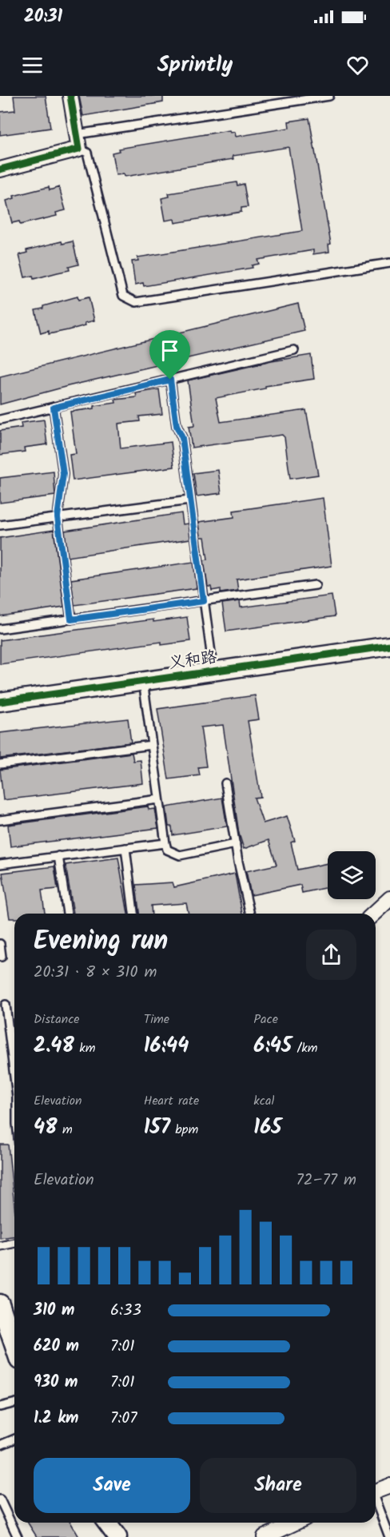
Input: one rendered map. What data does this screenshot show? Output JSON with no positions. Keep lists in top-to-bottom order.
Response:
{
  "streets": {
    "street": ["义和路"]
  },
  "page": {
    "status": "20:31",
    "header": "Sprintly",
    "heading": ["Evening run", "20:31 · 8 × 310 m"],
    "stats": [
      ["Distance", "2.48 km"],
      ["Time", "16:44"],
      ["Pace", "6:45 /km"],
      ["Elevation", "48 m"],
      ["Heart rate", "157 bpm"],
      ["kcal", "165"]
    ],
    "chart": ["Elevation", "72–77 m"],
    "list": [
      {
        "name": "310 m",
        "note": "6:33"
      },
      {
        "name": "620 m",
        "note": "7:01"
      },
      {
        "name": "930 m",
        "note": "7:01"
      },
      {
        "name": "1.2 km",
        "note": "7:07"
      }
    ],
    "buttons": ["Save", "Share"]
  }
}
